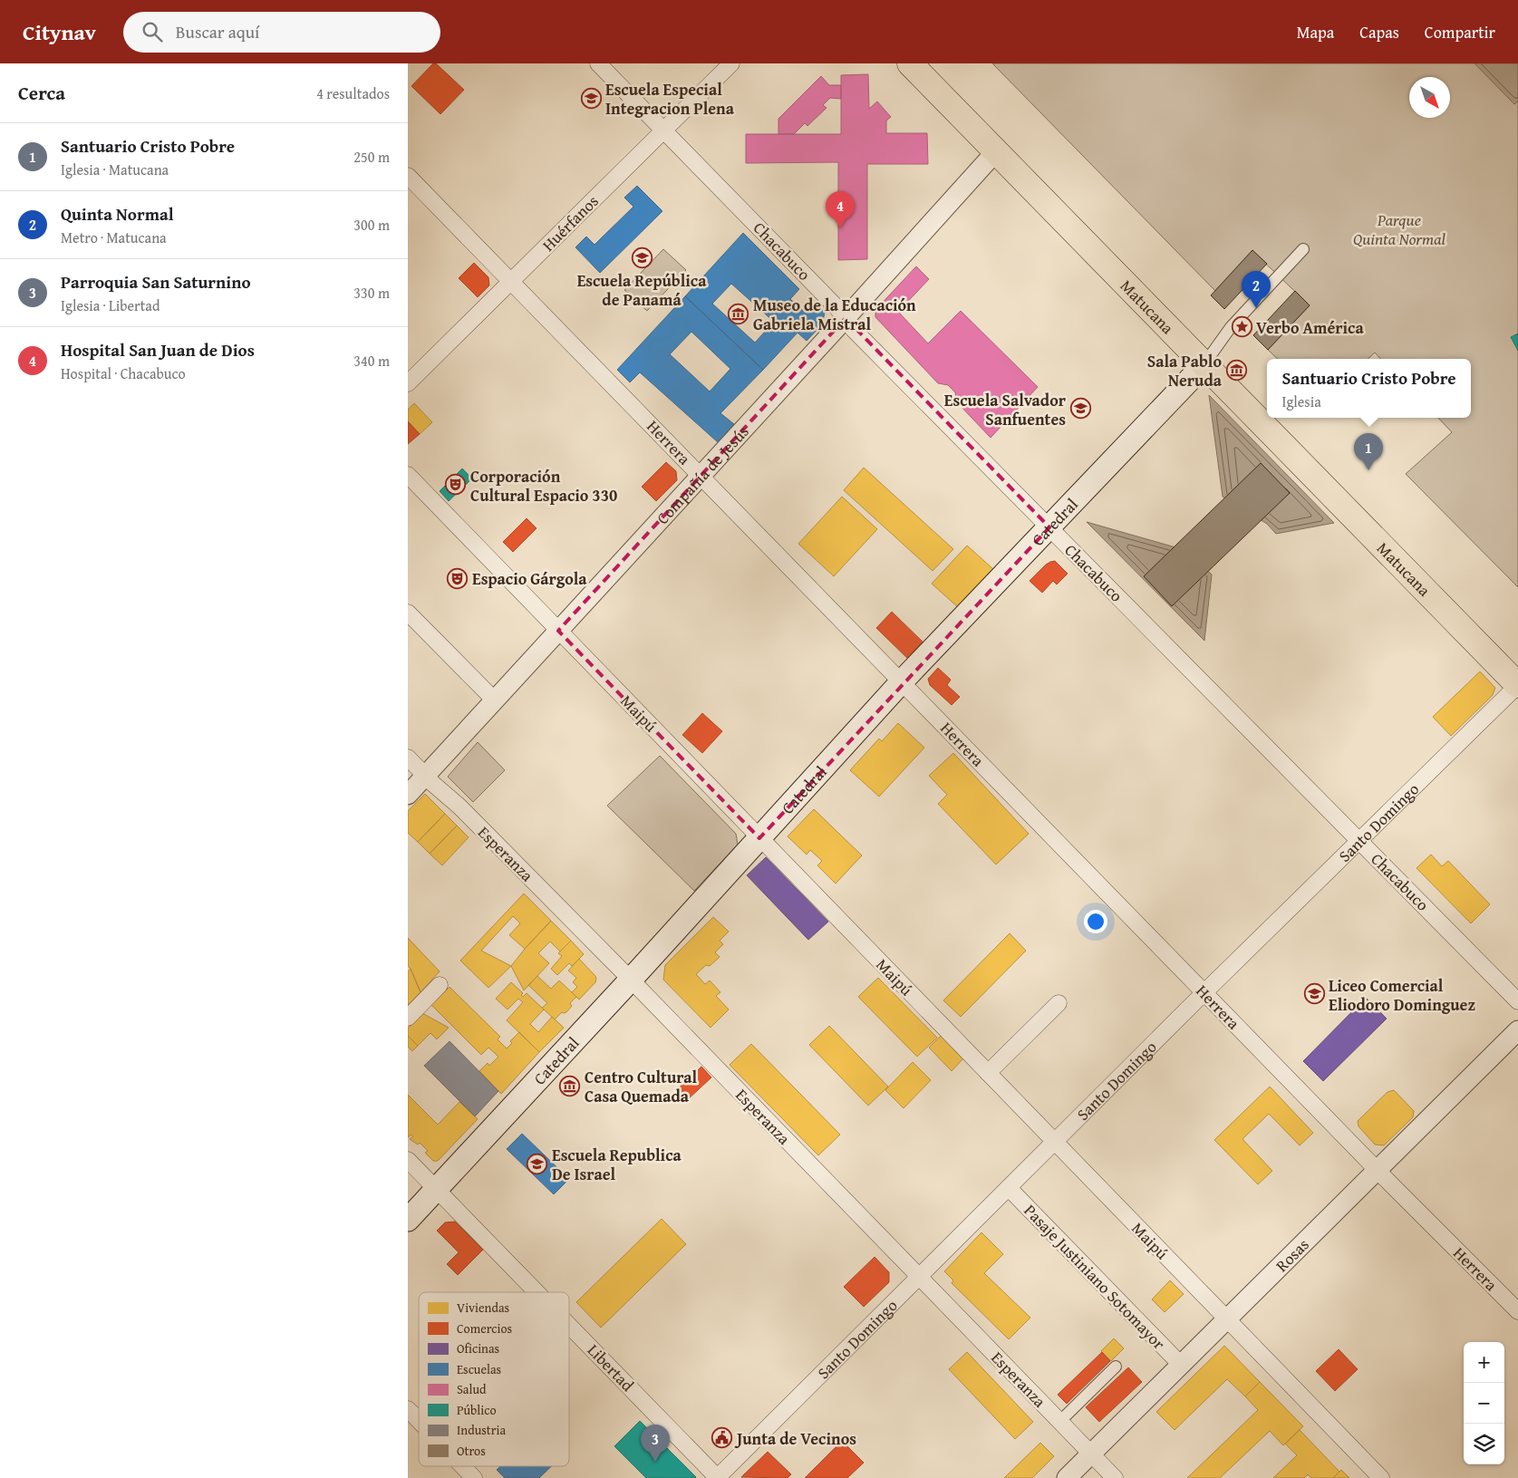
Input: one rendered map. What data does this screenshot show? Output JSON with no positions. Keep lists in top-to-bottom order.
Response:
{
  "streets": {
    "main road": ["Matucana", "Catedral"],
    "street": [
      "Huérfanos",
      "Chacabuco",
      "Herrera",
      "Compañía de Jesús",
      "Maipú",
      "Santo Domingo",
      "Esperanza",
      "Rosas",
      "Pasaje Justiniano Sotomayor",
      "Libertad"
    ]
  },
  "crossings": [
    ["Huérfanos", "Chacabuco"],
    ["Huérfanos", "Herrera"],
    ["Chacabuco", "Compañía de Jesús"],
    ["Chacabuco", "Catedral"],
    ["Chacabuco", "Santo Domingo"],
    ["Matucana", "Compañía de Jesús"],
    ["Matucana", "Catedral"],
    ["Matucana", "Santo Domingo"],
    ["Herrera", "Compañía de Jesús"],
    ["Herrera", "Catedral"],
    ["Herrera", "Santo Domingo"],
    ["Herrera", "Rosas"],
    ["Compañía de Jesús", "Maipú"],
    ["Compañía de Jesús", "Esperanza"],
    ["Catedral", "Maipú"],
    ["Catedral", "Esperanza"],
    ["Catedral", "Libertad"],
    ["Maipú", "Santo Domingo"],
    ["Maipú", "Rosas"],
    ["Santo Domingo", "Esperanza"],
    ["Santo Domingo", "Pasaje Justiniano Sotomayor"],
    ["Santo Domingo", "Libertad"],
    ["Esperanza", "Rosas"],
    ["Rosas", "Pasaje Justiniano Sotomayor"]
  ],
  "parks": ["Parque Quinta Normal"],
  "places": {
    "school or university": [
      "Escuela Especial Integracion Plena",
      "Escuela República de Panamá",
      "Escuela Salvador Sanfuentes",
      "Liceo Comercial Eliodoro Dominguez",
      "Escuela Republica De Israel"
    ],
    "museum": ["Museo de la Educación Gabriela Mistral", "Sala Pablo Neruda", "Centro Cultural Casa Quemada"],
    "place": ["Verbo América"],
    "theatre": ["Corporación Cultural Espacio 330", "Espacio Gárgola"],
    "public building": ["Junta de Vecinos"]
  },
  "legend": [
    "Viviendas",
    "Comercios",
    "Oficinas",
    "Escuelas",
    "Salud",
    "Público",
    "Industria",
    "Otros"
  ],
  "north": "bottom right",
  "page": {
    "header": "Citynav",
    "search": "Buscar aquí",
    "nav": ["Mapa", "Capas", "Compartir"],
    "heading": ["Cerca", "4 resultados"],
    "list": [
      {
        "mark": "1",
        "name": "Santuario Cristo Pobre",
        "note": "Iglesia · Matucana",
        "value": "250 m"
      },
      {
        "mark": "2",
        "name": "Quinta Normal",
        "note": "Metro · Matucana",
        "value": "300 m"
      },
      {
        "mark": "3",
        "name": "Parroquia San Saturnino",
        "note": "Iglesia · Libertad",
        "value": "330 m"
      },
      {
        "mark": "4",
        "name": "Hospital San Juan de Dios",
        "note": "Hospital · Chacabuco",
        "value": "340 m"
      }
    ],
    "pins": [
      "4",
      "2",
      "1",
      "3"
    ],
    "popup": ["Santuario Cristo Pobre", "Iglesia"],
    "map_buttons": ["+", "−"]
  }
}
